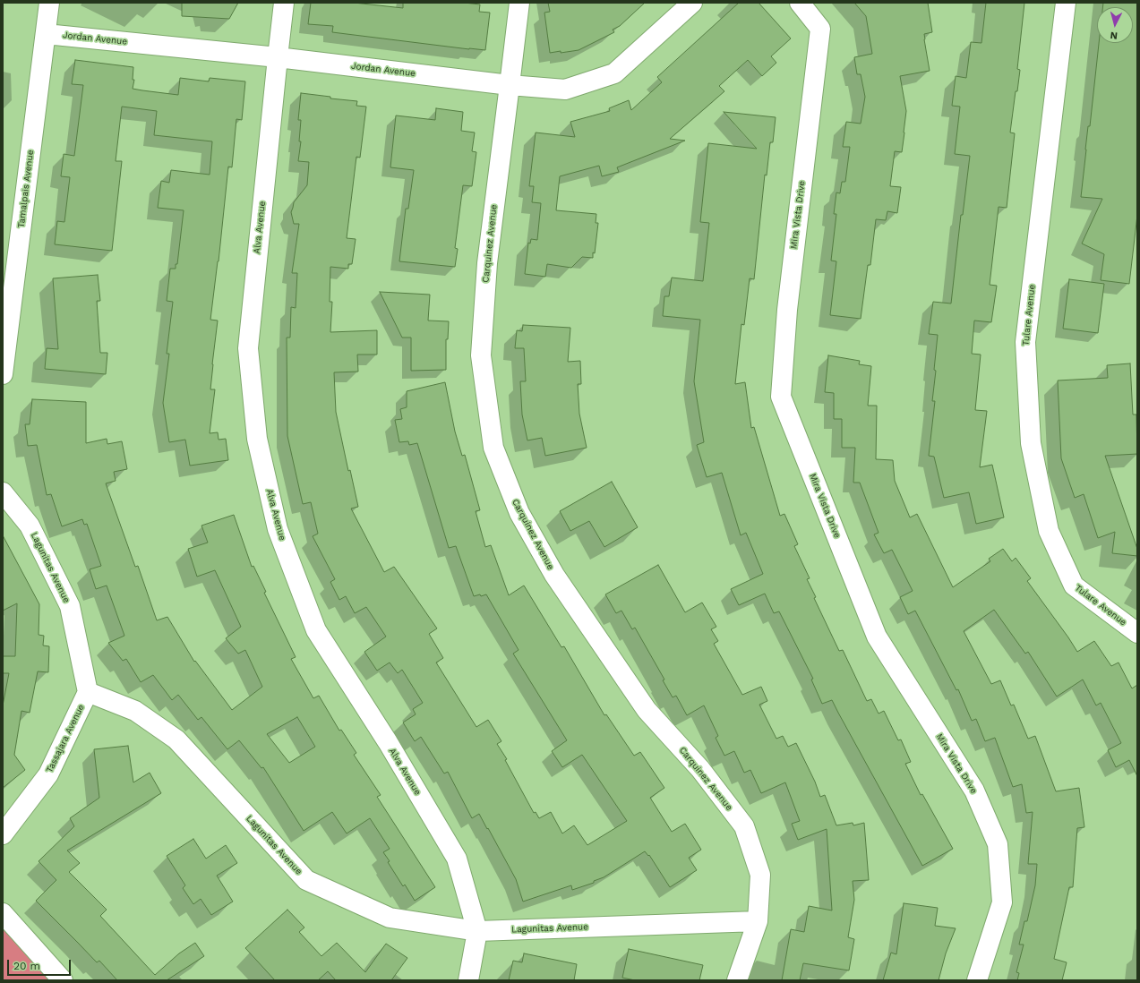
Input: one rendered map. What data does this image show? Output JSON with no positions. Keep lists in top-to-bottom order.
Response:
{
  "streets": {
    "street": [
      "Jordan Avenue",
      "Tamalpais Avenue",
      "Mira Vista Drive",
      "Alva Avenue",
      "Carquinez Avenue",
      "Tulare Avenue",
      "Lagunitas Avenue",
      "Tassajara Avenue"
    ]
  },
  "crossings": [
    ["Jordan Avenue", "Tamalpais Avenue"],
    ["Jordan Avenue", "Alva Avenue"],
    ["Jordan Avenue", "Carquinez Avenue"],
    ["Alva Avenue", "Lagunitas Avenue"],
    ["Carquinez Avenue", "Lagunitas Avenue"],
    ["Lagunitas Avenue", "Tassajara Avenue"]
  ],
  "scale_bar": "20 m",
  "north": "bottom"
}
